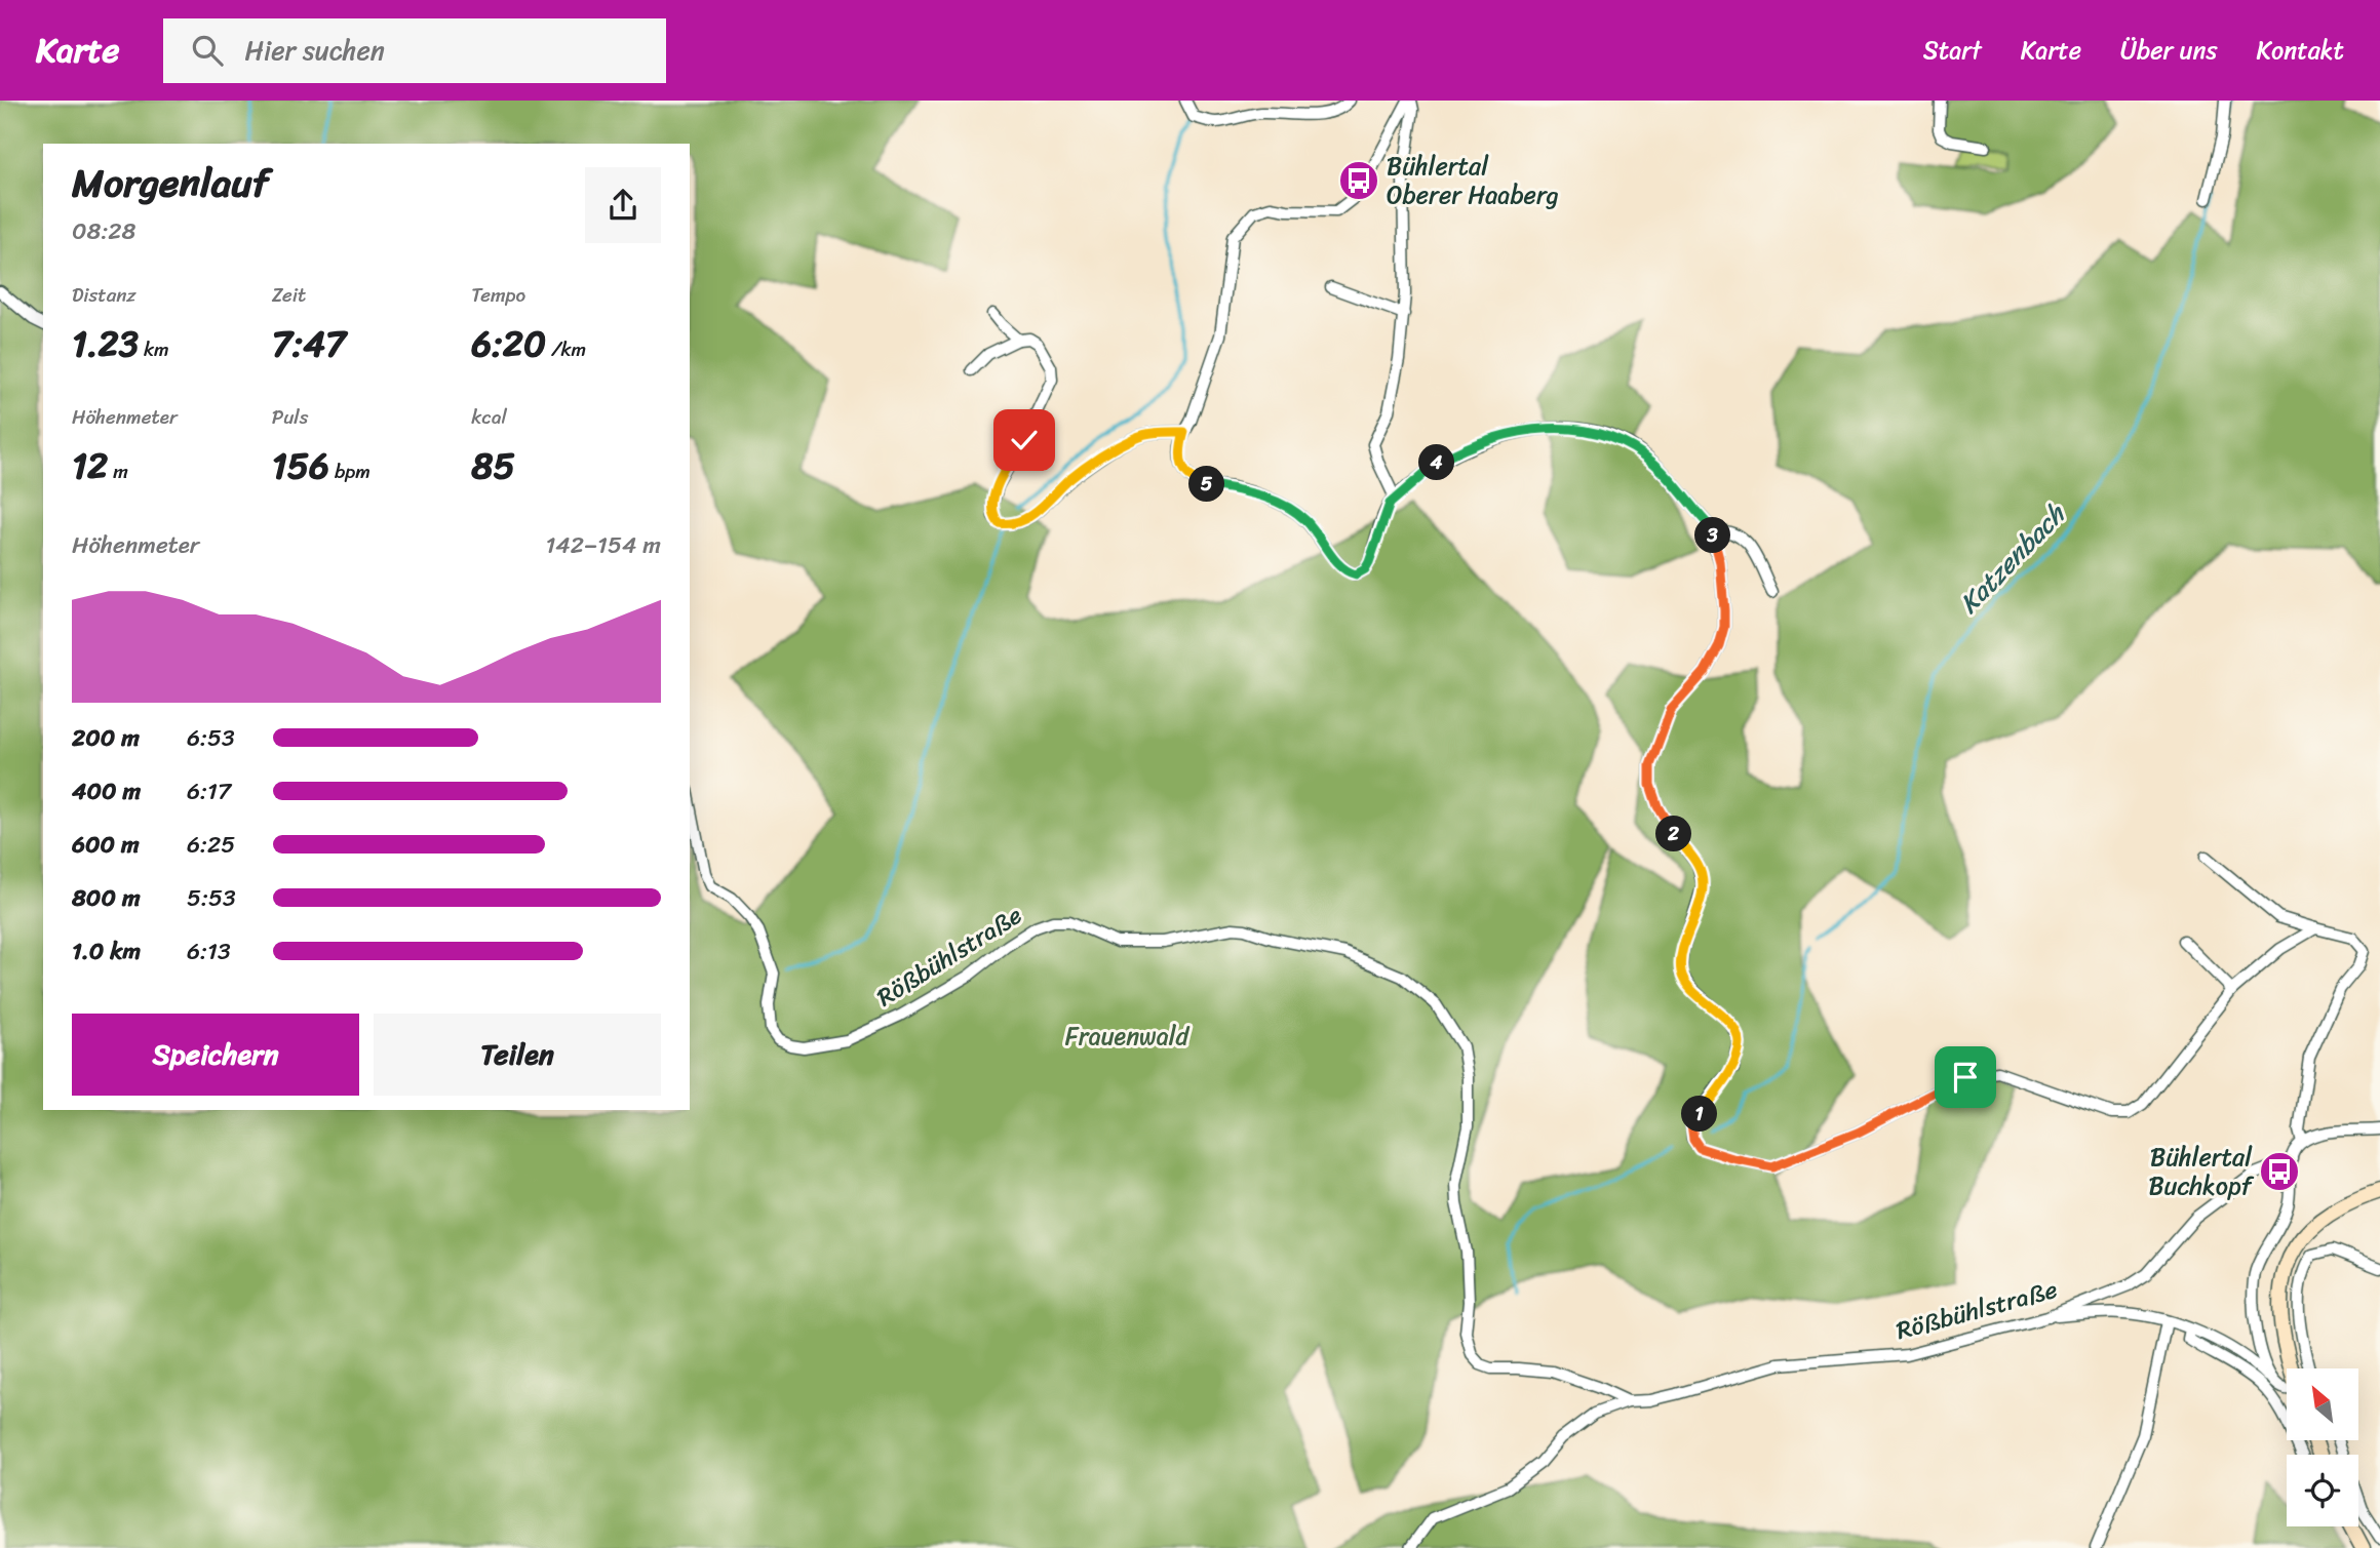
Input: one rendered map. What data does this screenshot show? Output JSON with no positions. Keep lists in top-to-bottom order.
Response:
{
  "streets": {
    "street": ["Rößbühlstraße"]
  },
  "water": ["Katzenbach"],
  "parks": ["Frauenwald"],
  "places": {
    "bus stop": ["Bühlertal Oberer Haaberg", "Bühlertal Buchkopf"]
  },
  "north": "top left",
  "page": {
    "header": "Karte",
    "search": "Hier suchen",
    "nav": [
      "Start",
      "Karte",
      "Über uns",
      "Kontakt"
    ],
    "heading": ["Morgenlauf", "08:28"],
    "stats": [
      ["Distanz", "1.23 km"],
      ["Zeit", "7:47"],
      ["Tempo", "6:20 /km"],
      ["Höhenmeter", "12 m"],
      ["Puls", "156 bpm"],
      ["kcal", "85"]
    ],
    "pins": [
      "4",
      "5",
      "3",
      "2",
      "1"
    ],
    "chart": ["Höhenmeter", "142–154 m"],
    "list": [
      {
        "name": "200 m",
        "note": "6:53"
      },
      {
        "name": "400 m",
        "note": "6:17"
      },
      {
        "name": "600 m",
        "note": "6:25"
      },
      {
        "name": "800 m",
        "note": "5:53"
      },
      {
        "name": "1.0 km",
        "note": "6:13"
      }
    ],
    "buttons": ["Speichern", "Teilen"]
  }
}
